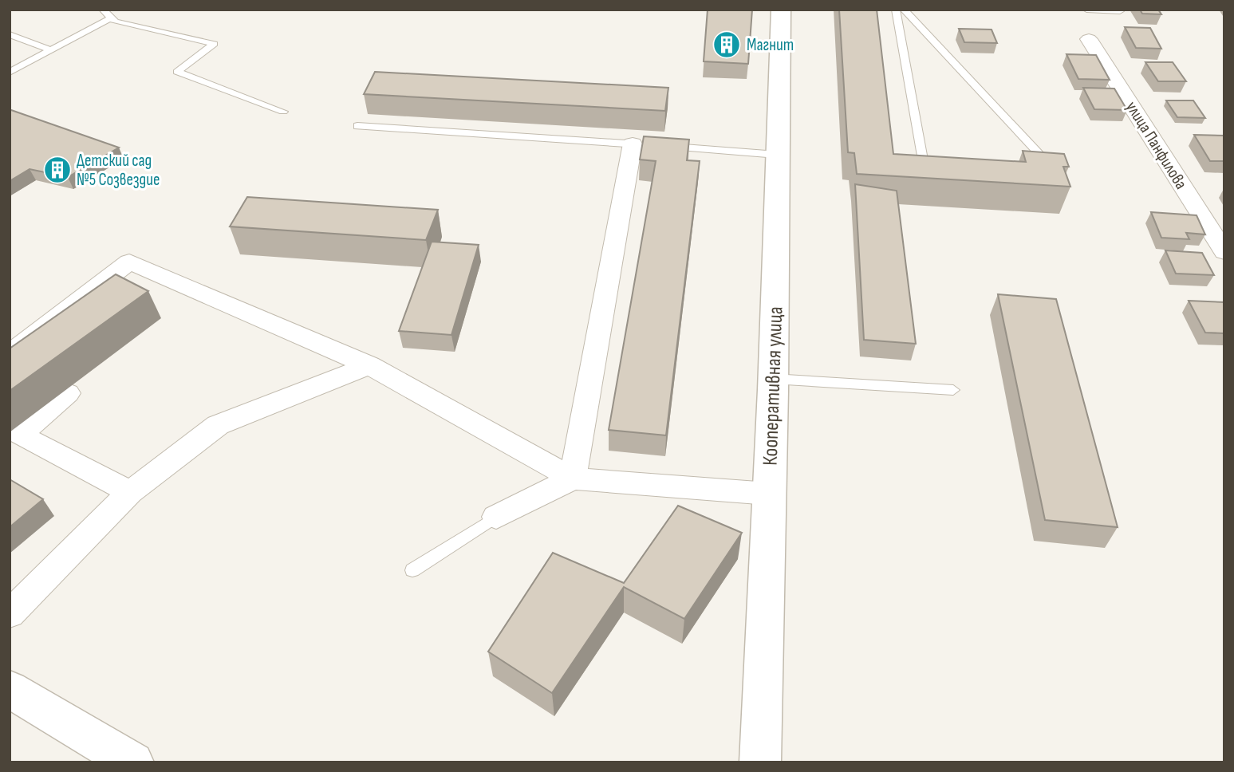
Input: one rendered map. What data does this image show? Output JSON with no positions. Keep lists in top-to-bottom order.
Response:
{
  "streets": {
    "street": ["улица Панфилова", "Кооперативная улица"]
  },
  "places": {
    "building": ["Магнит", "Детский сад №5 Созвездие"]
  }
}
